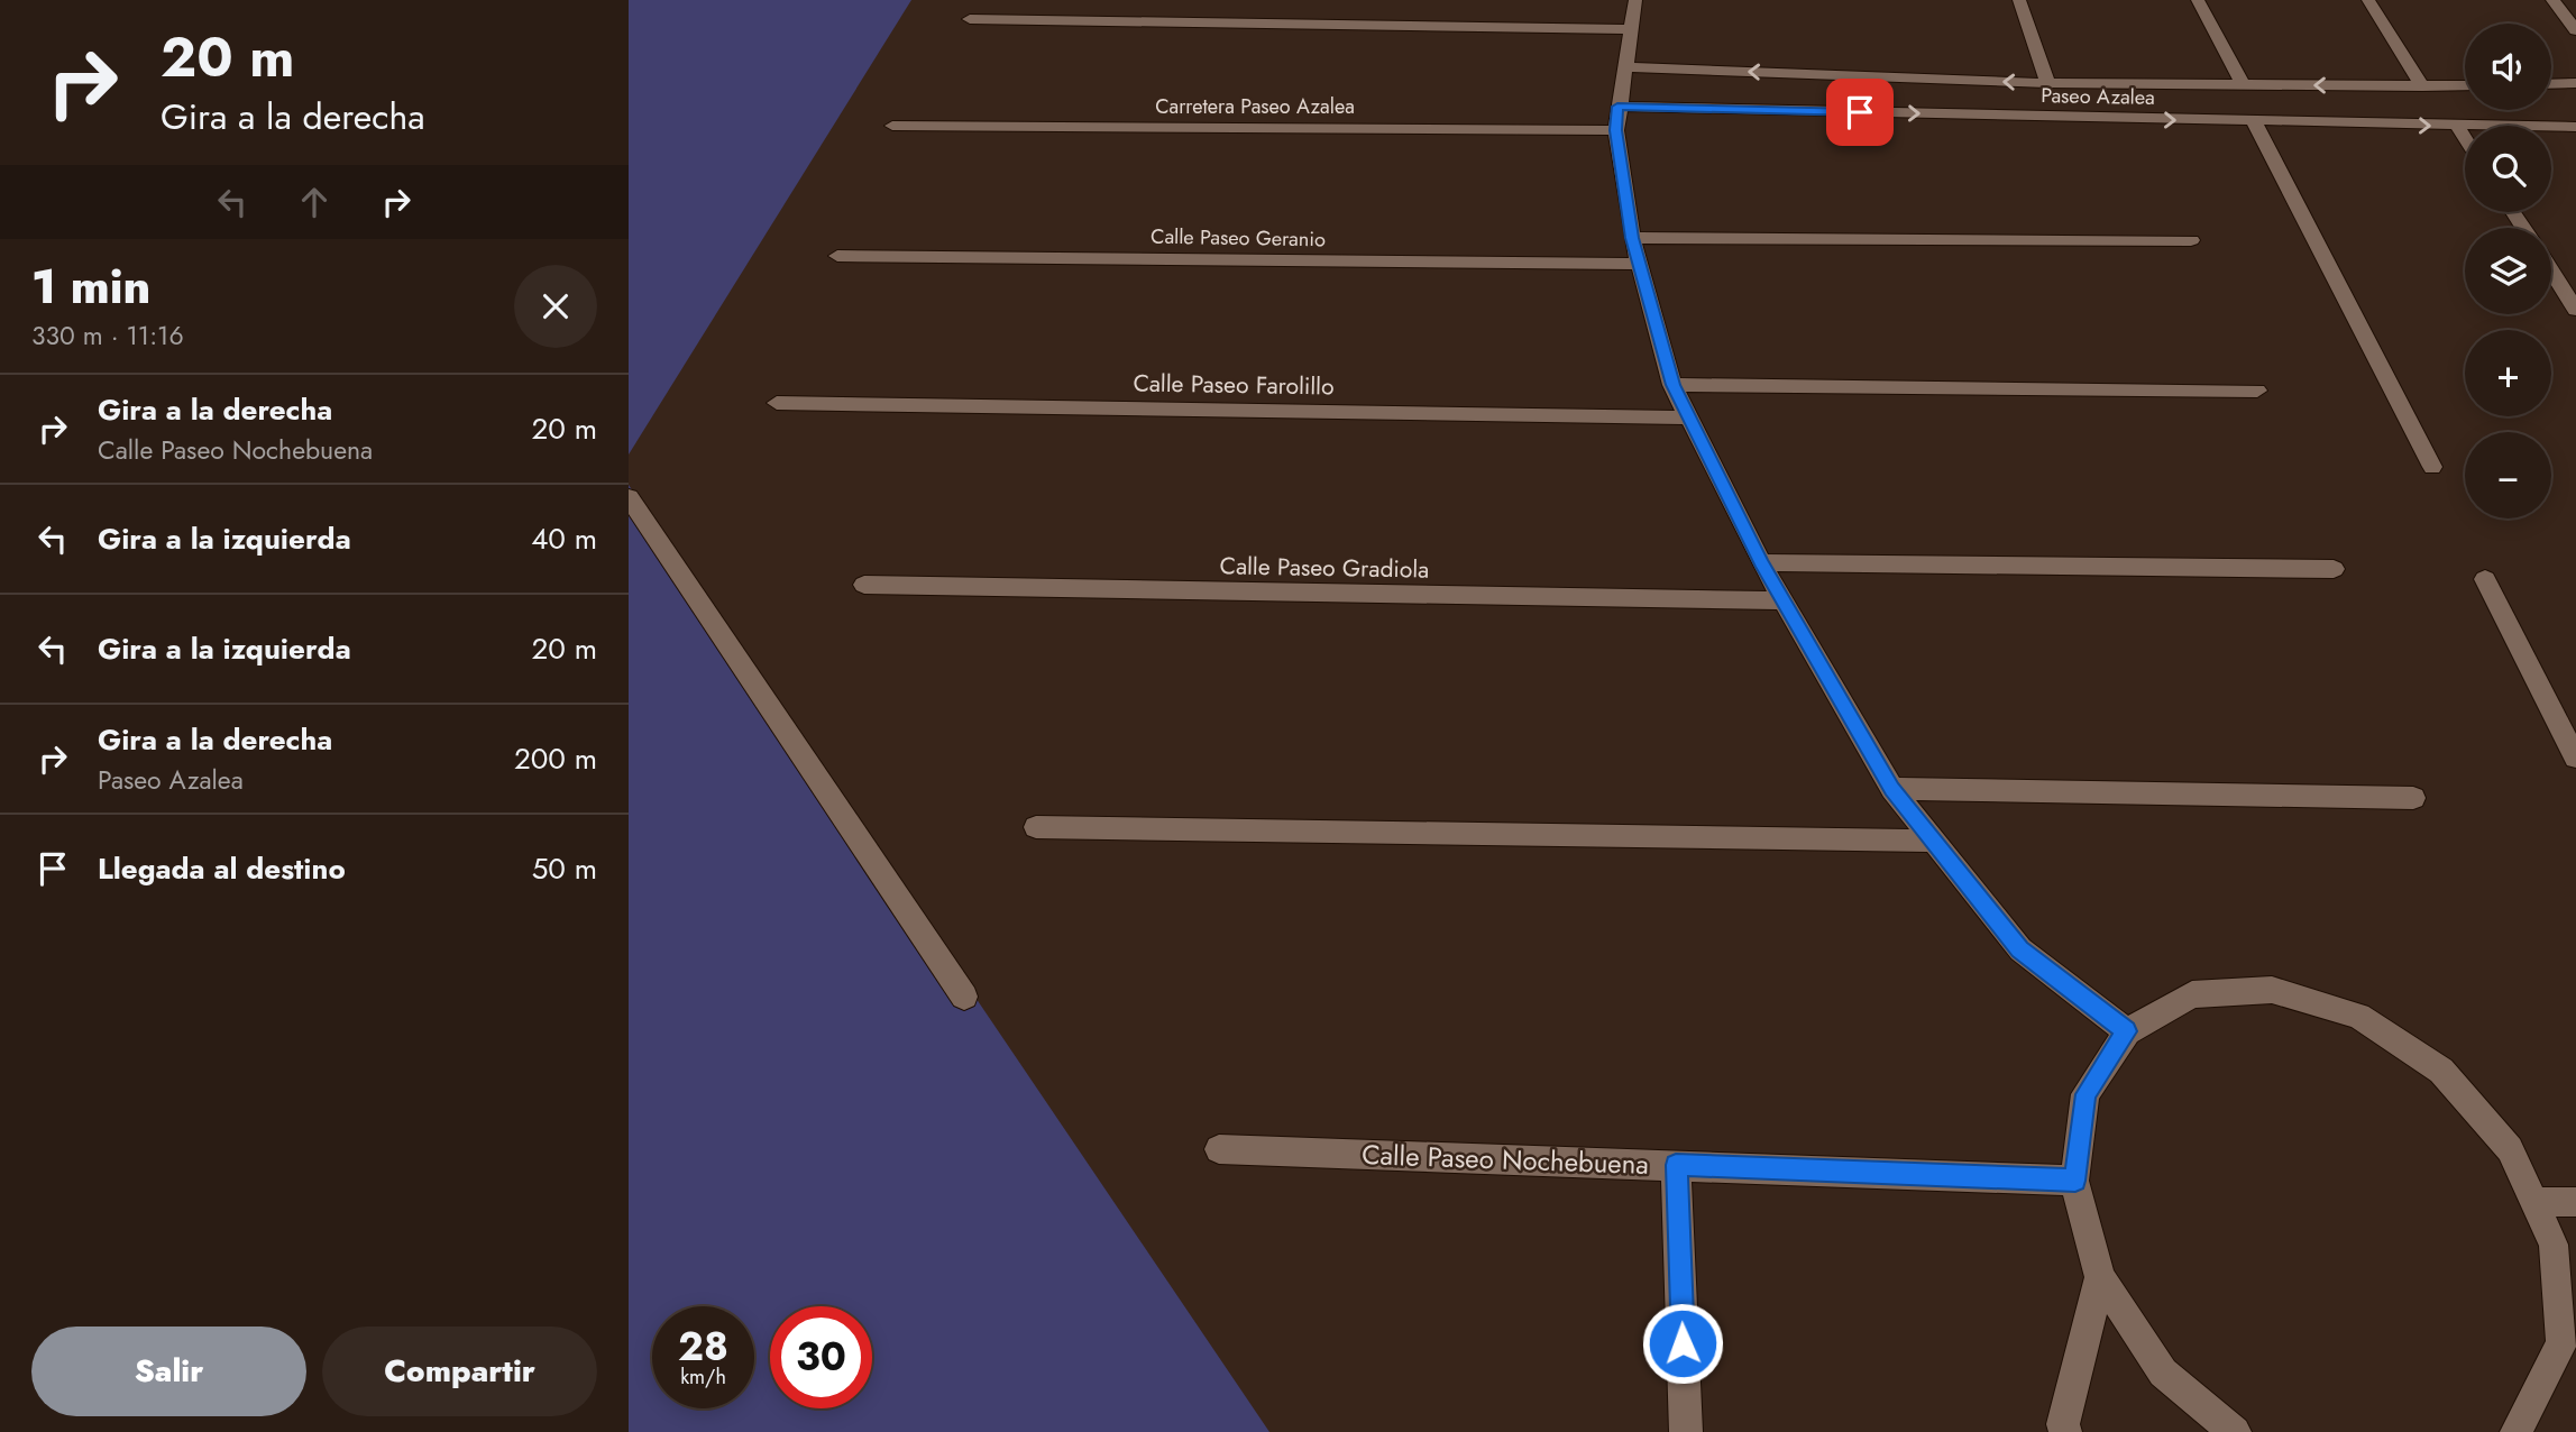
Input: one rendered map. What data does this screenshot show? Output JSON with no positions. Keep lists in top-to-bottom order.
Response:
{
  "streets": {
    "street": [
      "Paseo Azalea",
      "Carretera Paseo Azalea",
      "Calle Paseo Geranio",
      "Calle Paseo Farolillo",
      "Calle Paseo Gradiola",
      "Calle Paseo Nochebuena"
    ]
  },
  "page": {
    "turn": ["20 m", "Gira a la derecha"],
    "map_buttons": ["+", "−"],
    "heading": ["1 min", "330 m · 11:16"],
    "list": [
      {
        "name": "Gira a la derecha",
        "note": "Calle Paseo Nochebuena",
        "value": "20 m"
      },
      {
        "name": "Gira a la izquierda",
        "value": "40 m"
      },
      {
        "name": "Gira a la izquierda",
        "value": "20 m"
      },
      {
        "name": "Gira a la derecha",
        "note": "Paseo Azalea",
        "value": "200 m"
      },
      {
        "name": "Llegada al destino",
        "value": "50 m"
      }
    ],
    "speed": "28 km/h",
    "limit": "30",
    "buttons": ["Salir", "Compartir"]
  }
}
